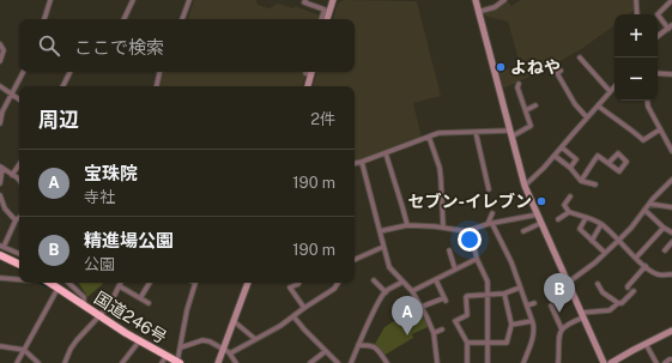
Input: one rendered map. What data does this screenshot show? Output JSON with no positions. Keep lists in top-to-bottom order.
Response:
{
  "streets": {
    "highway": ["国道246号"]
  },
  "places": ["よねや", "セブン-イレブン"],
  "page": {
    "map_buttons": ["+", "−"],
    "search": "ここで検索",
    "heading": ["周辺", "2件"],
    "list": [
      {
        "mark": "A",
        "name": "宝珠院",
        "note": "寺社",
        "value": "190 m"
      },
      {
        "mark": "B",
        "name": "精進場公園",
        "note": "公園",
        "value": "190 m"
      }
    ],
    "pins": ["B", "A"]
  }
}
